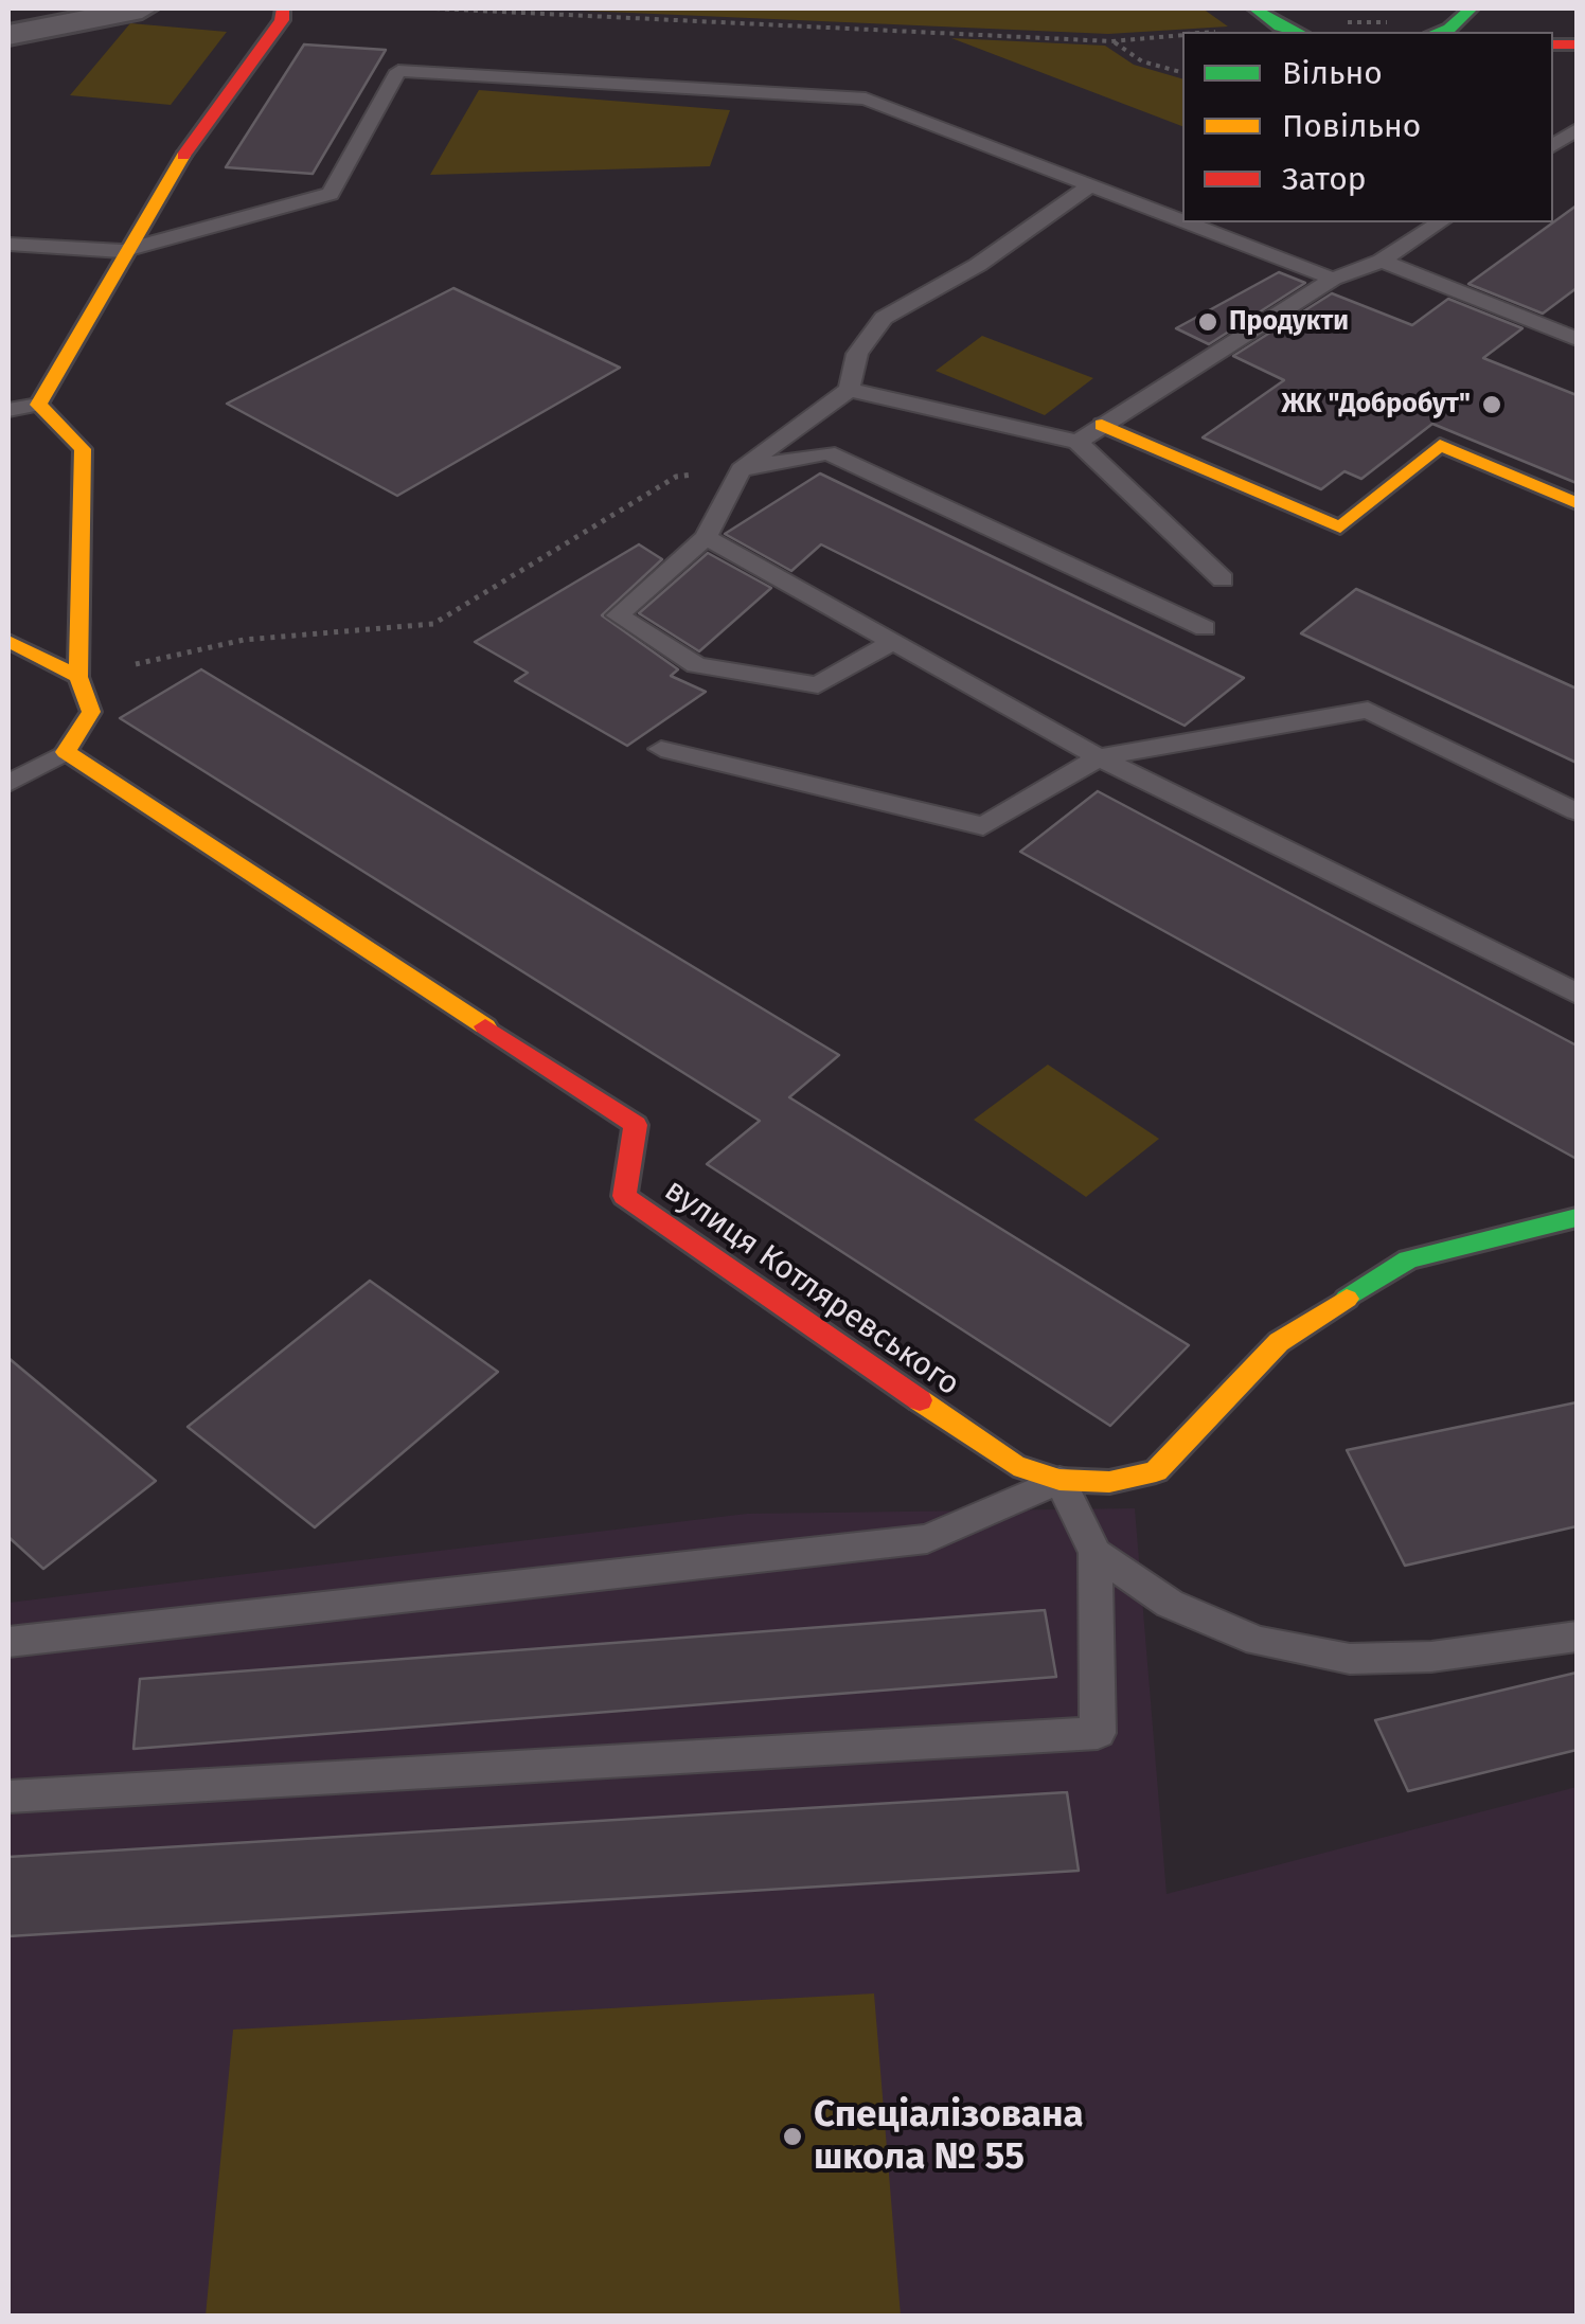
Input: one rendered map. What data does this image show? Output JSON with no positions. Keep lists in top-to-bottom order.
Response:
{
  "streets": {
    "street": ["вулиця Котляревського"]
  },
  "places": ["Продукти", "ЖК \"Добробут\"", "Спеціалізована школа № 55"],
  "legend": ["Вільно", "Повільно", "Затор"]
}
